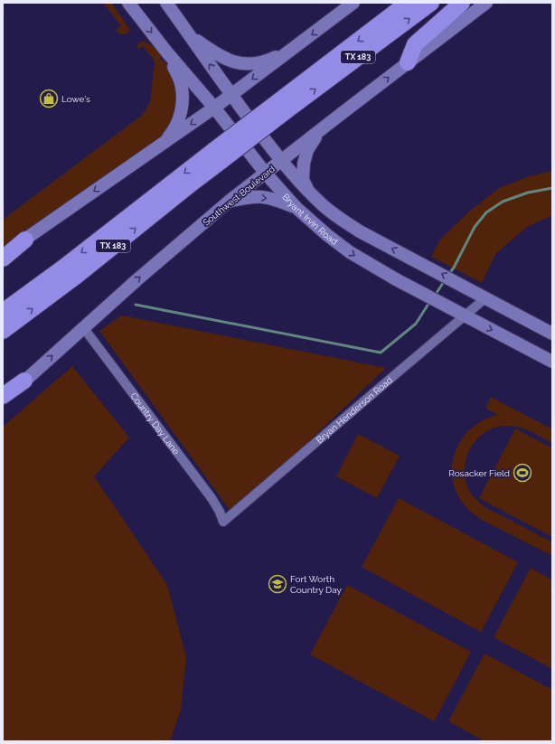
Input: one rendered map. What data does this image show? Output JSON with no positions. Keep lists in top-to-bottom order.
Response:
{
  "streets": {
    "highway": ["TX 183"],
    "main road": ["Southwest Boulevard", "Bryant Irvin Road"],
    "street": ["Bryan Henderson Road", "Country Day Lane"]
  },
  "crossings": [
    ["Southwest Boulevard", "Bryant Irvin Road"],
    ["Southwest Boulevard", "Country Day Lane"],
    ["Bryant Irvin Road", "Bryan Henderson Road"],
    ["Bryan Henderson Road", "Country Day Lane"]
  ],
  "places": {
    "shop": ["Lowe's"],
    "sports": ["Rosacker Field"],
    "school or university": ["Fort Worth Country Day"]
  }
}
